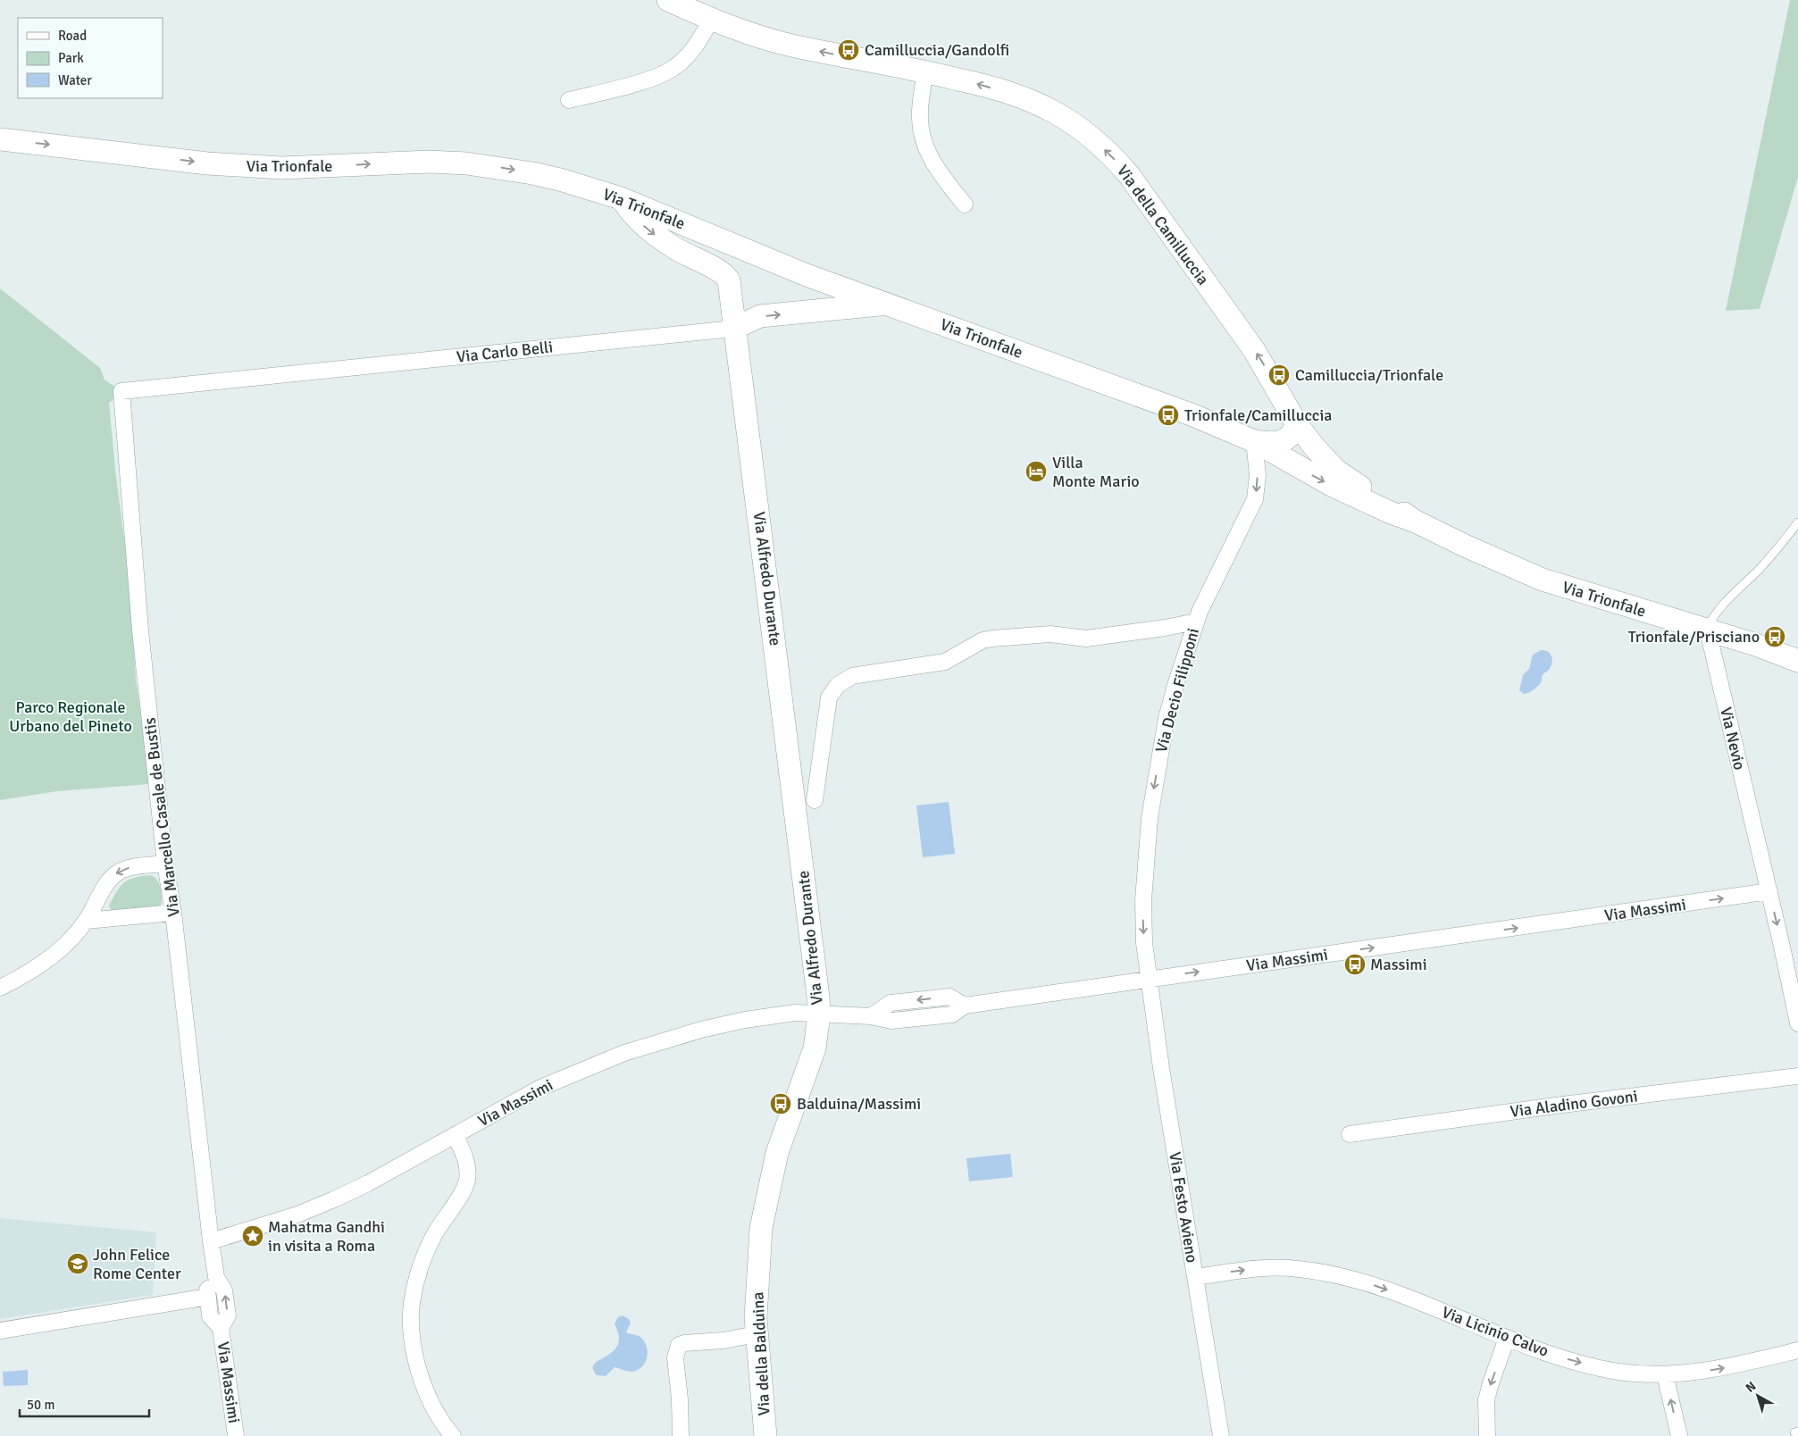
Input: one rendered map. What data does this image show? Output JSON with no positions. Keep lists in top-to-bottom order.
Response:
{
  "streets": {
    "main road": [
      "Via Trionfale",
      "Via della Camilluccia",
      "Via Carlo Belli",
      "Via Alfredo Durante",
      "Via della Balduina"
    ],
    "street": [
      "Via Decio Filipponi",
      "Via Nevio",
      "Via Marcello Casale de Bustis",
      "Via Massimi",
      "Via Aladino Govoni",
      "Via Festo Avieno",
      "Via Licinio Calvo"
    ]
  },
  "crossings": [
    ["Via Trionfale", "Via della Camilluccia"],
    ["Via Trionfale", "Via Carlo Belli"],
    ["Via Trionfale", "Via Alfredo Durante"],
    ["Via Trionfale", "Via Decio Filipponi"],
    ["Via Trionfale", "Via Nevio"],
    ["Via Carlo Belli", "Via Alfredo Durante"],
    ["Via Carlo Belli", "Via Marcello Casale de Bustis"],
    ["Via Alfredo Durante", "Via Massimi"],
    ["Via Alfredo Durante", "Via della Balduina"],
    ["Via Decio Filipponi", "Via Massimi"],
    ["Via Decio Filipponi", "Via Festo Avieno"],
    ["Via Nevio", "Via Massimi"],
    ["Via Marcello Casale de Bustis", "Via Massimi"],
    ["Via Massimi", "Via Festo Avieno"],
    ["Via Massimi", "Via della Balduina"],
    ["Via Festo Avieno", "Via Licinio Calvo"]
  ],
  "one_way": [
    "Via Trionfale",
    "Via della Camilluccia",
    "Via Decio Filipponi",
    "Via Licinio Calvo"
  ],
  "parks": ["Parco Regionale Urbano del Pineto"],
  "places": {
    "bus stop": [
      "Camilluccia/Gandolfi",
      "Camilluccia/Trionfale",
      "Trionfale/Camilluccia",
      "Trionfale/Prisciano",
      "Massimi",
      "Balduina/Massimi"
    ],
    "hotel": ["Villa Monte Mario"],
    "place": ["Mahatma Gandhi in visita a Roma"],
    "school or university": ["John Felice Rome Center"]
  },
  "legend": ["Road", "Park", "Water"],
  "scale_bar": "50 m",
  "north": "top left"
}
